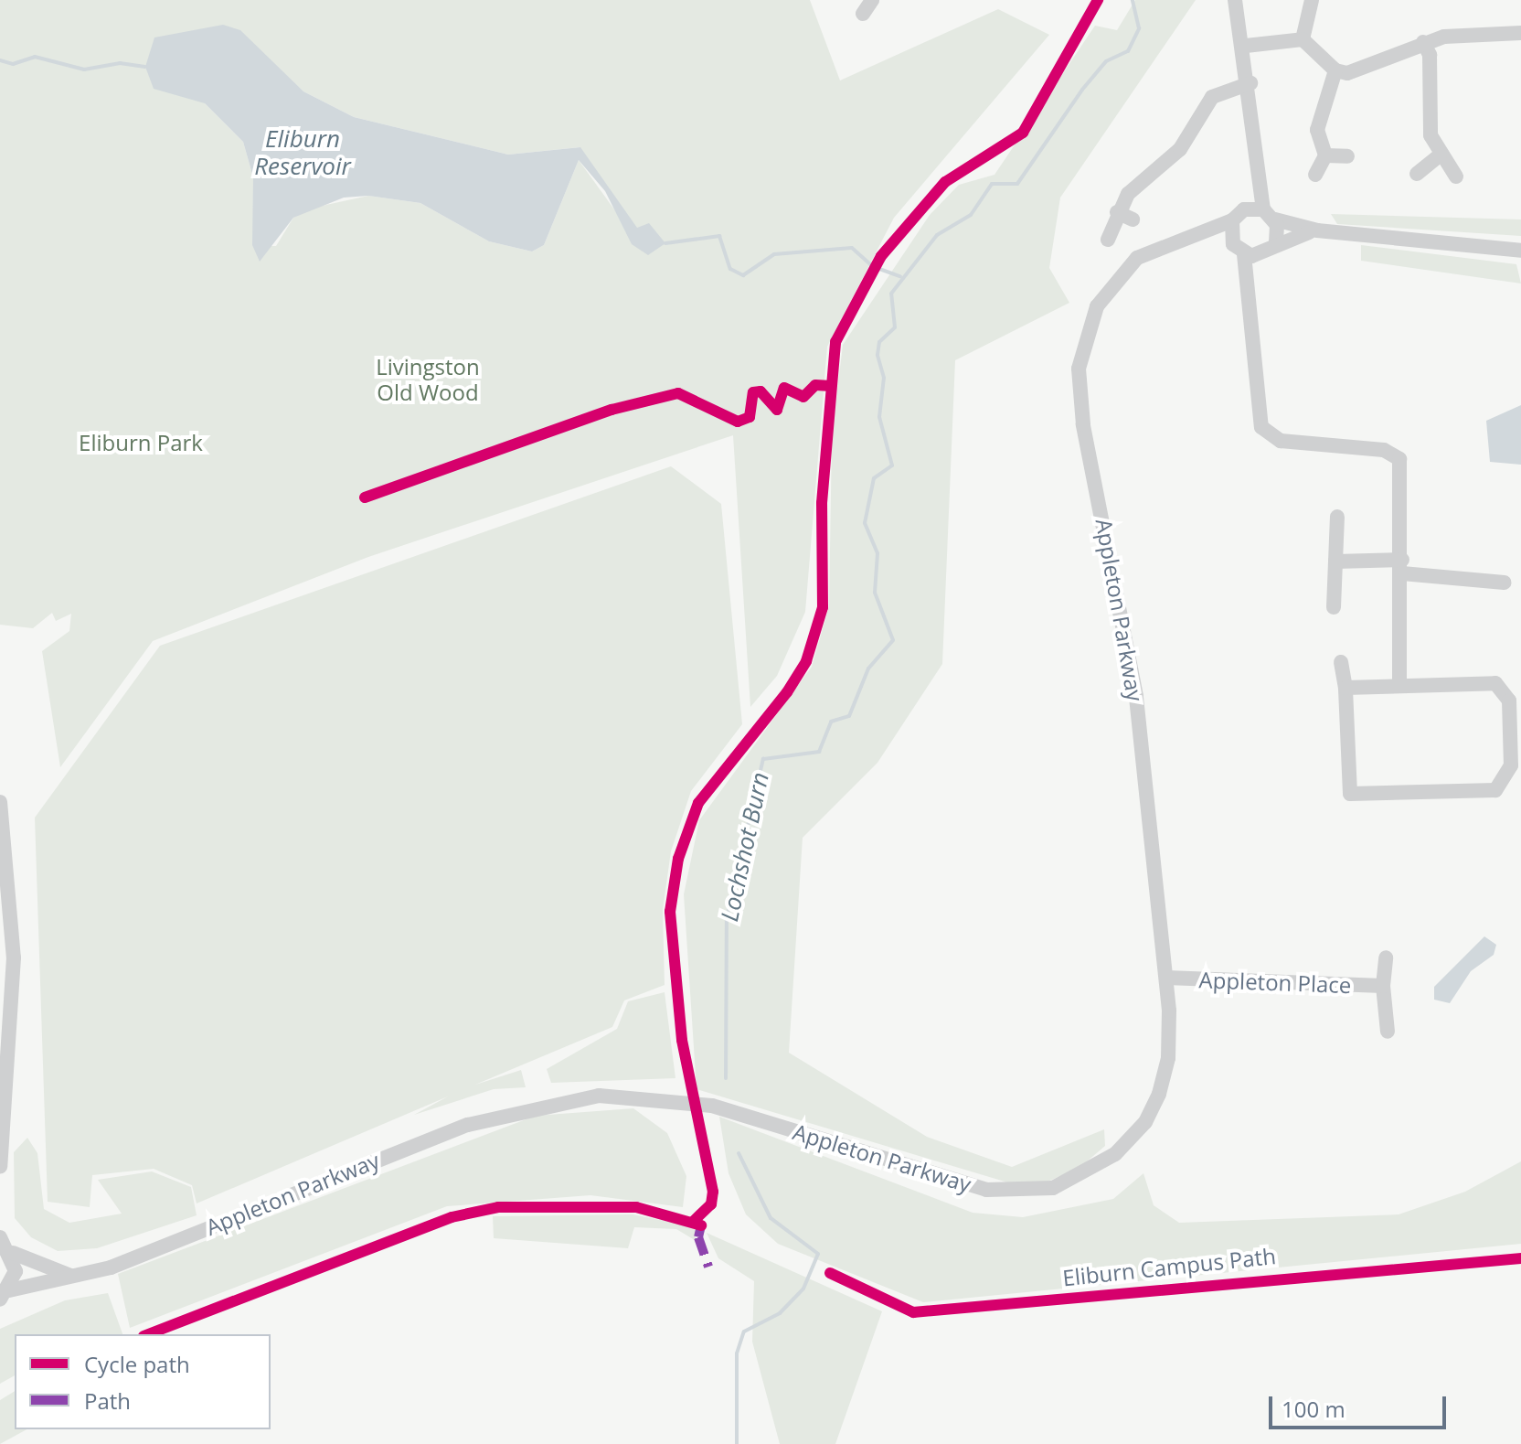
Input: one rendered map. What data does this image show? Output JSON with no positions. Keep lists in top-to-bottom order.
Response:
{
  "streets": {
    "street": ["Appleton Parkway", "Appleton Place"],
    "cycle path": ["Eliburn Campus Path"]
  },
  "crossings": [
    ["Appleton Parkway", "Appleton Place"]
  ],
  "water": ["Eliburn Reservoir", "Lochshot Burn"],
  "parks": ["Livingston Old Wood", "Eliburn Park"],
  "legend": ["Cycle path", "Path"],
  "scale_bar": "100 m"
}
